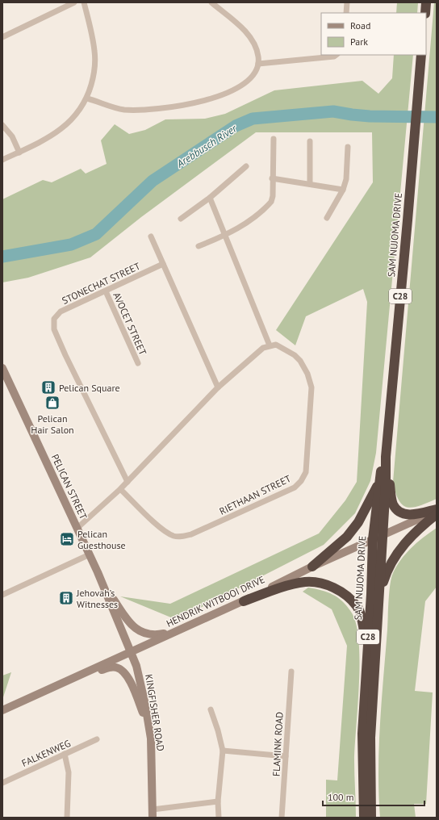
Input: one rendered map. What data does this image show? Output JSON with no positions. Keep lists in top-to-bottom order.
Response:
{
  "streets": {
    "highway": ["SAM NUJOMA DRIVE", "C28"],
    "main road": ["PELICAN STREET", "HENDRIK WITBOOI DRIVE", "KINGFISHER ROAD"],
    "street": [
      "STONECHAT STREET",
      "AVOCET STREET",
      "RIETHAAN STREET",
      "FLAMINK ROAD",
      "FALKENWEG"
    ]
  },
  "crossings": [
    ["SAM NUJOMA DRIVE", "HENDRIK WITBOOI DRIVE"],
    ["STONECHAT STREET", "AVOCET STREET"],
    ["PELICAN STREET", "HENDRIK WITBOOI DRIVE"],
    ["PELICAN STREET", "KINGFISHER ROAD"],
    ["HENDRIK WITBOOI DRIVE", "KINGFISHER ROAD"]
  ],
  "water": ["Arebbusch River"],
  "places": {
    "building": ["Pelican Square", "Jehovah’s Witnesses"],
    "shop": ["Pelican Hair Salon"],
    "hotel": ["Pelican Guesthouse"]
  },
  "legend": ["Road", "Park"],
  "scale_bar": "100 m"
}
